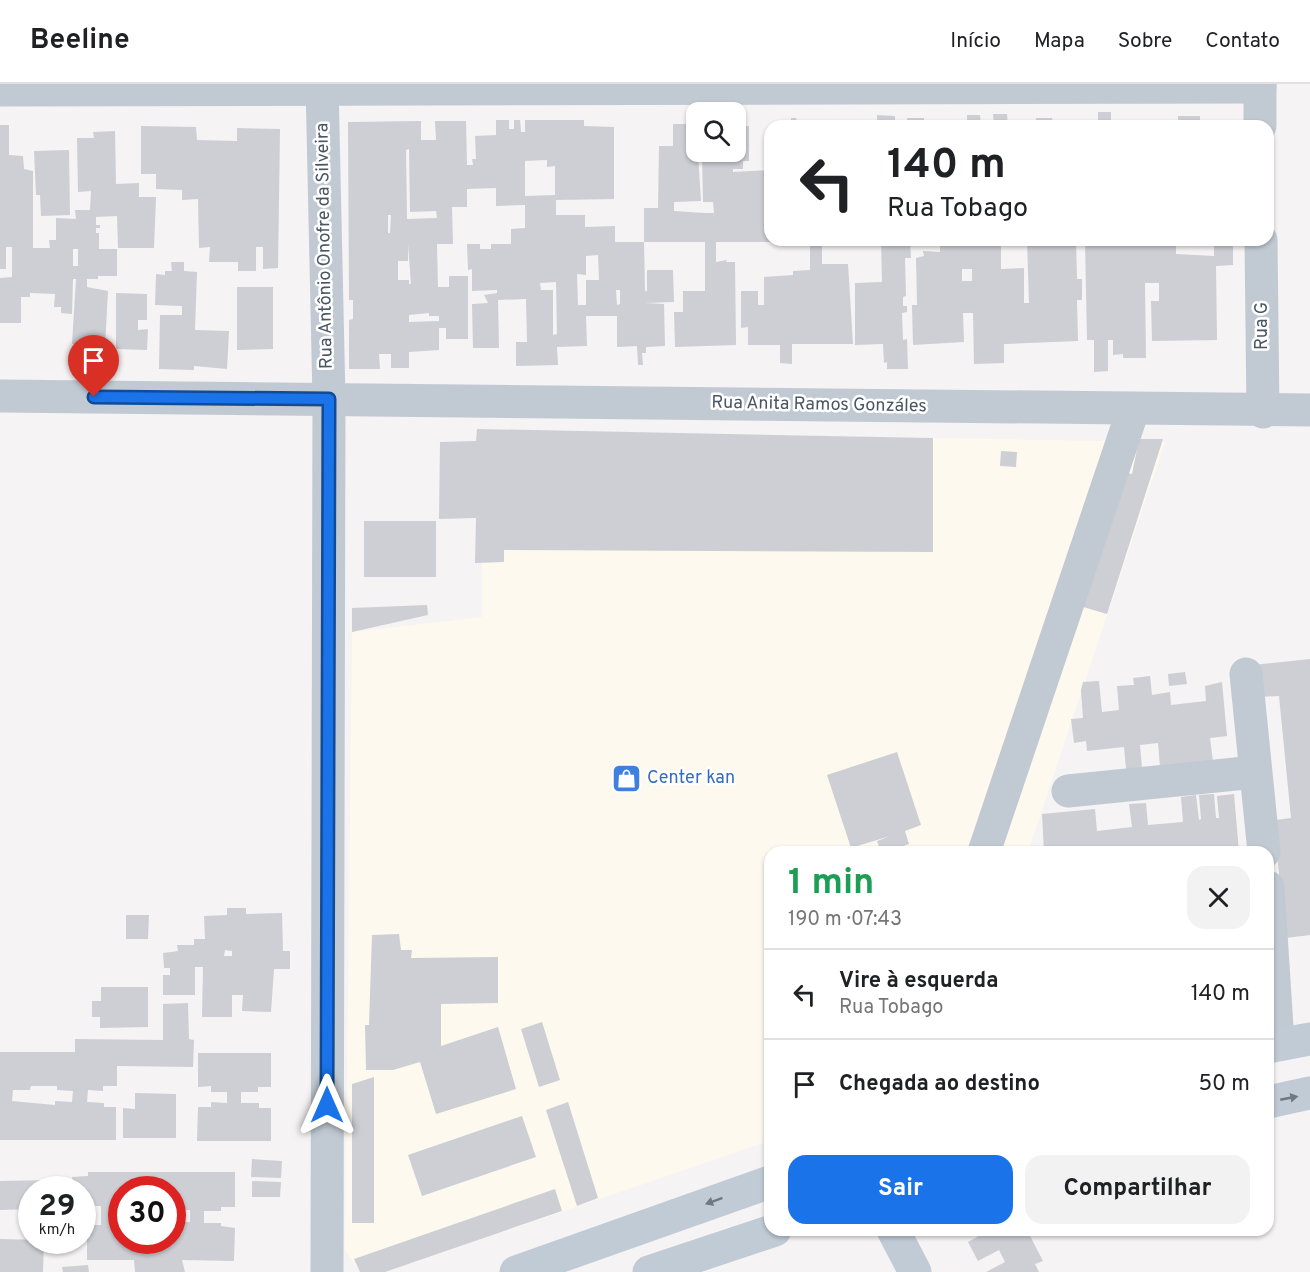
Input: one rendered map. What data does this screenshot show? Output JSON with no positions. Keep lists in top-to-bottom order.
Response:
{
  "streets": {
    "street": ["Rua Antônio Onofre da Silveira", "Rua G", "Rua Anita Ramos Gonzáles"]
  },
  "crossings": [
    ["Rua Antônio Onofre da Silveira", "Rua Anita Ramos Gonzáles"],
    ["Rua G", "Rua Anita Ramos Gonzáles"]
  ],
  "places": {
    "shop": ["Center kan"]
  },
  "page": {
    "header": "Beeline",
    "nav": [
      "Início",
      "Mapa",
      "Sobre",
      "Contato"
    ],
    "turn": ["140 m", "Rua Tobago"],
    "heading": ["1 min", "190 m · 07:43"],
    "list": [
      {
        "name": "Vire à esquerda",
        "note": "Rua Tobago",
        "value": "140 m"
      },
      {
        "name": "Chegada ao destino",
        "value": "50 m"
      }
    ],
    "buttons": ["Sair", "Compartilhar"],
    "speed": "29 km/h",
    "limit": "30"
  }
}
